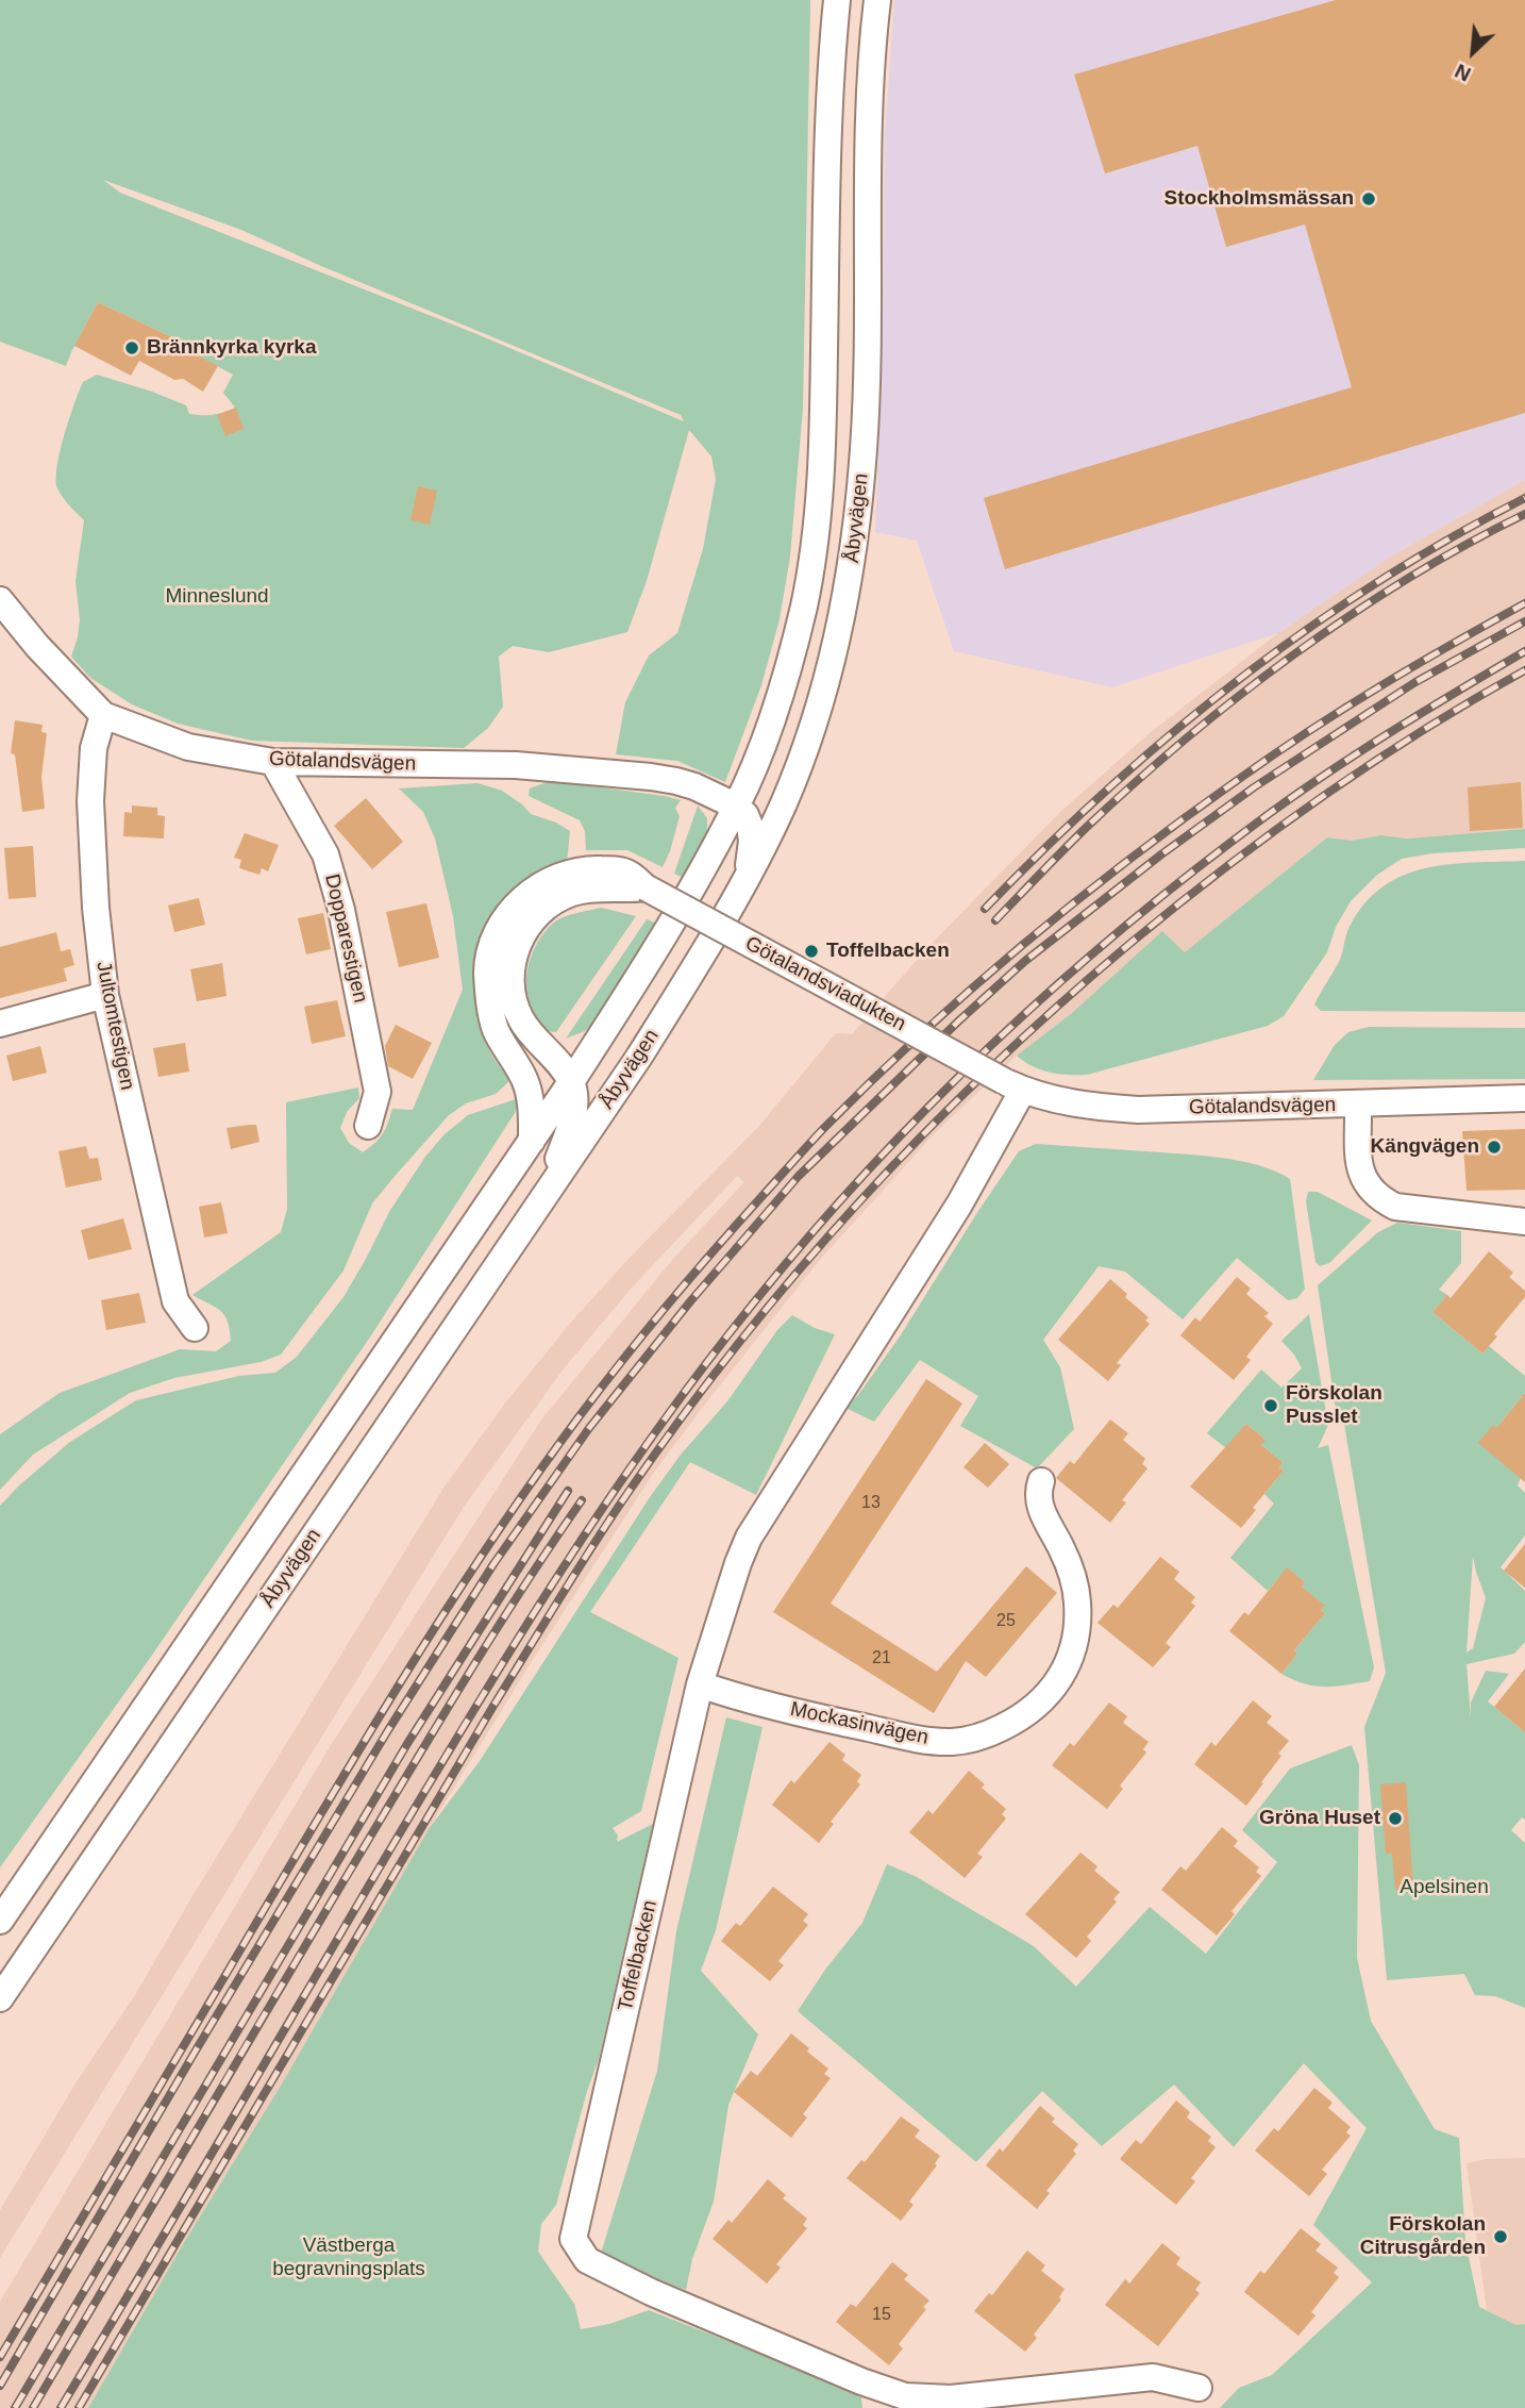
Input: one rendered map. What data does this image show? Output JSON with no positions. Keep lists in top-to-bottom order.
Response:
{
  "streets": {
    "street": [
      "Åbyvägen",
      "Götalandsvägen",
      "Dopparestigen",
      "Götalandsviadukten",
      "Jultomtestigen",
      "Mockasinvägen",
      "Toffelbacken"
    ]
  },
  "crossings": [
    ["Åbyvägen", "Götalandsvägen"],
    ["Åbyvägen", "Götalandsviadukten"],
    ["Götalandsvägen", "Dopparestigen"],
    ["Götalandsvägen", "Götalandsviadukten"],
    ["Götalandsvägen", "Jultomtestigen"],
    ["Götalandsvägen", "Toffelbacken"],
    ["Götalandsviadukten", "Toffelbacken"],
    ["Mockasinvägen", "Toffelbacken"]
  ],
  "parks": ["Minneslund", "Apelsinen", "Västberga begravningsplats"],
  "places": [
    "Stockholmsmässan",
    "Brännkyrka kyrka",
    "Toffelbacken",
    "Kängvägen",
    "Förskolan Pusslet",
    "Gröna Huset",
    "Förskolan Citrusgården"
  ],
  "house_numbers": [
    "13",
    "25",
    "21",
    "15"
  ],
  "north": "bottom left"
}
